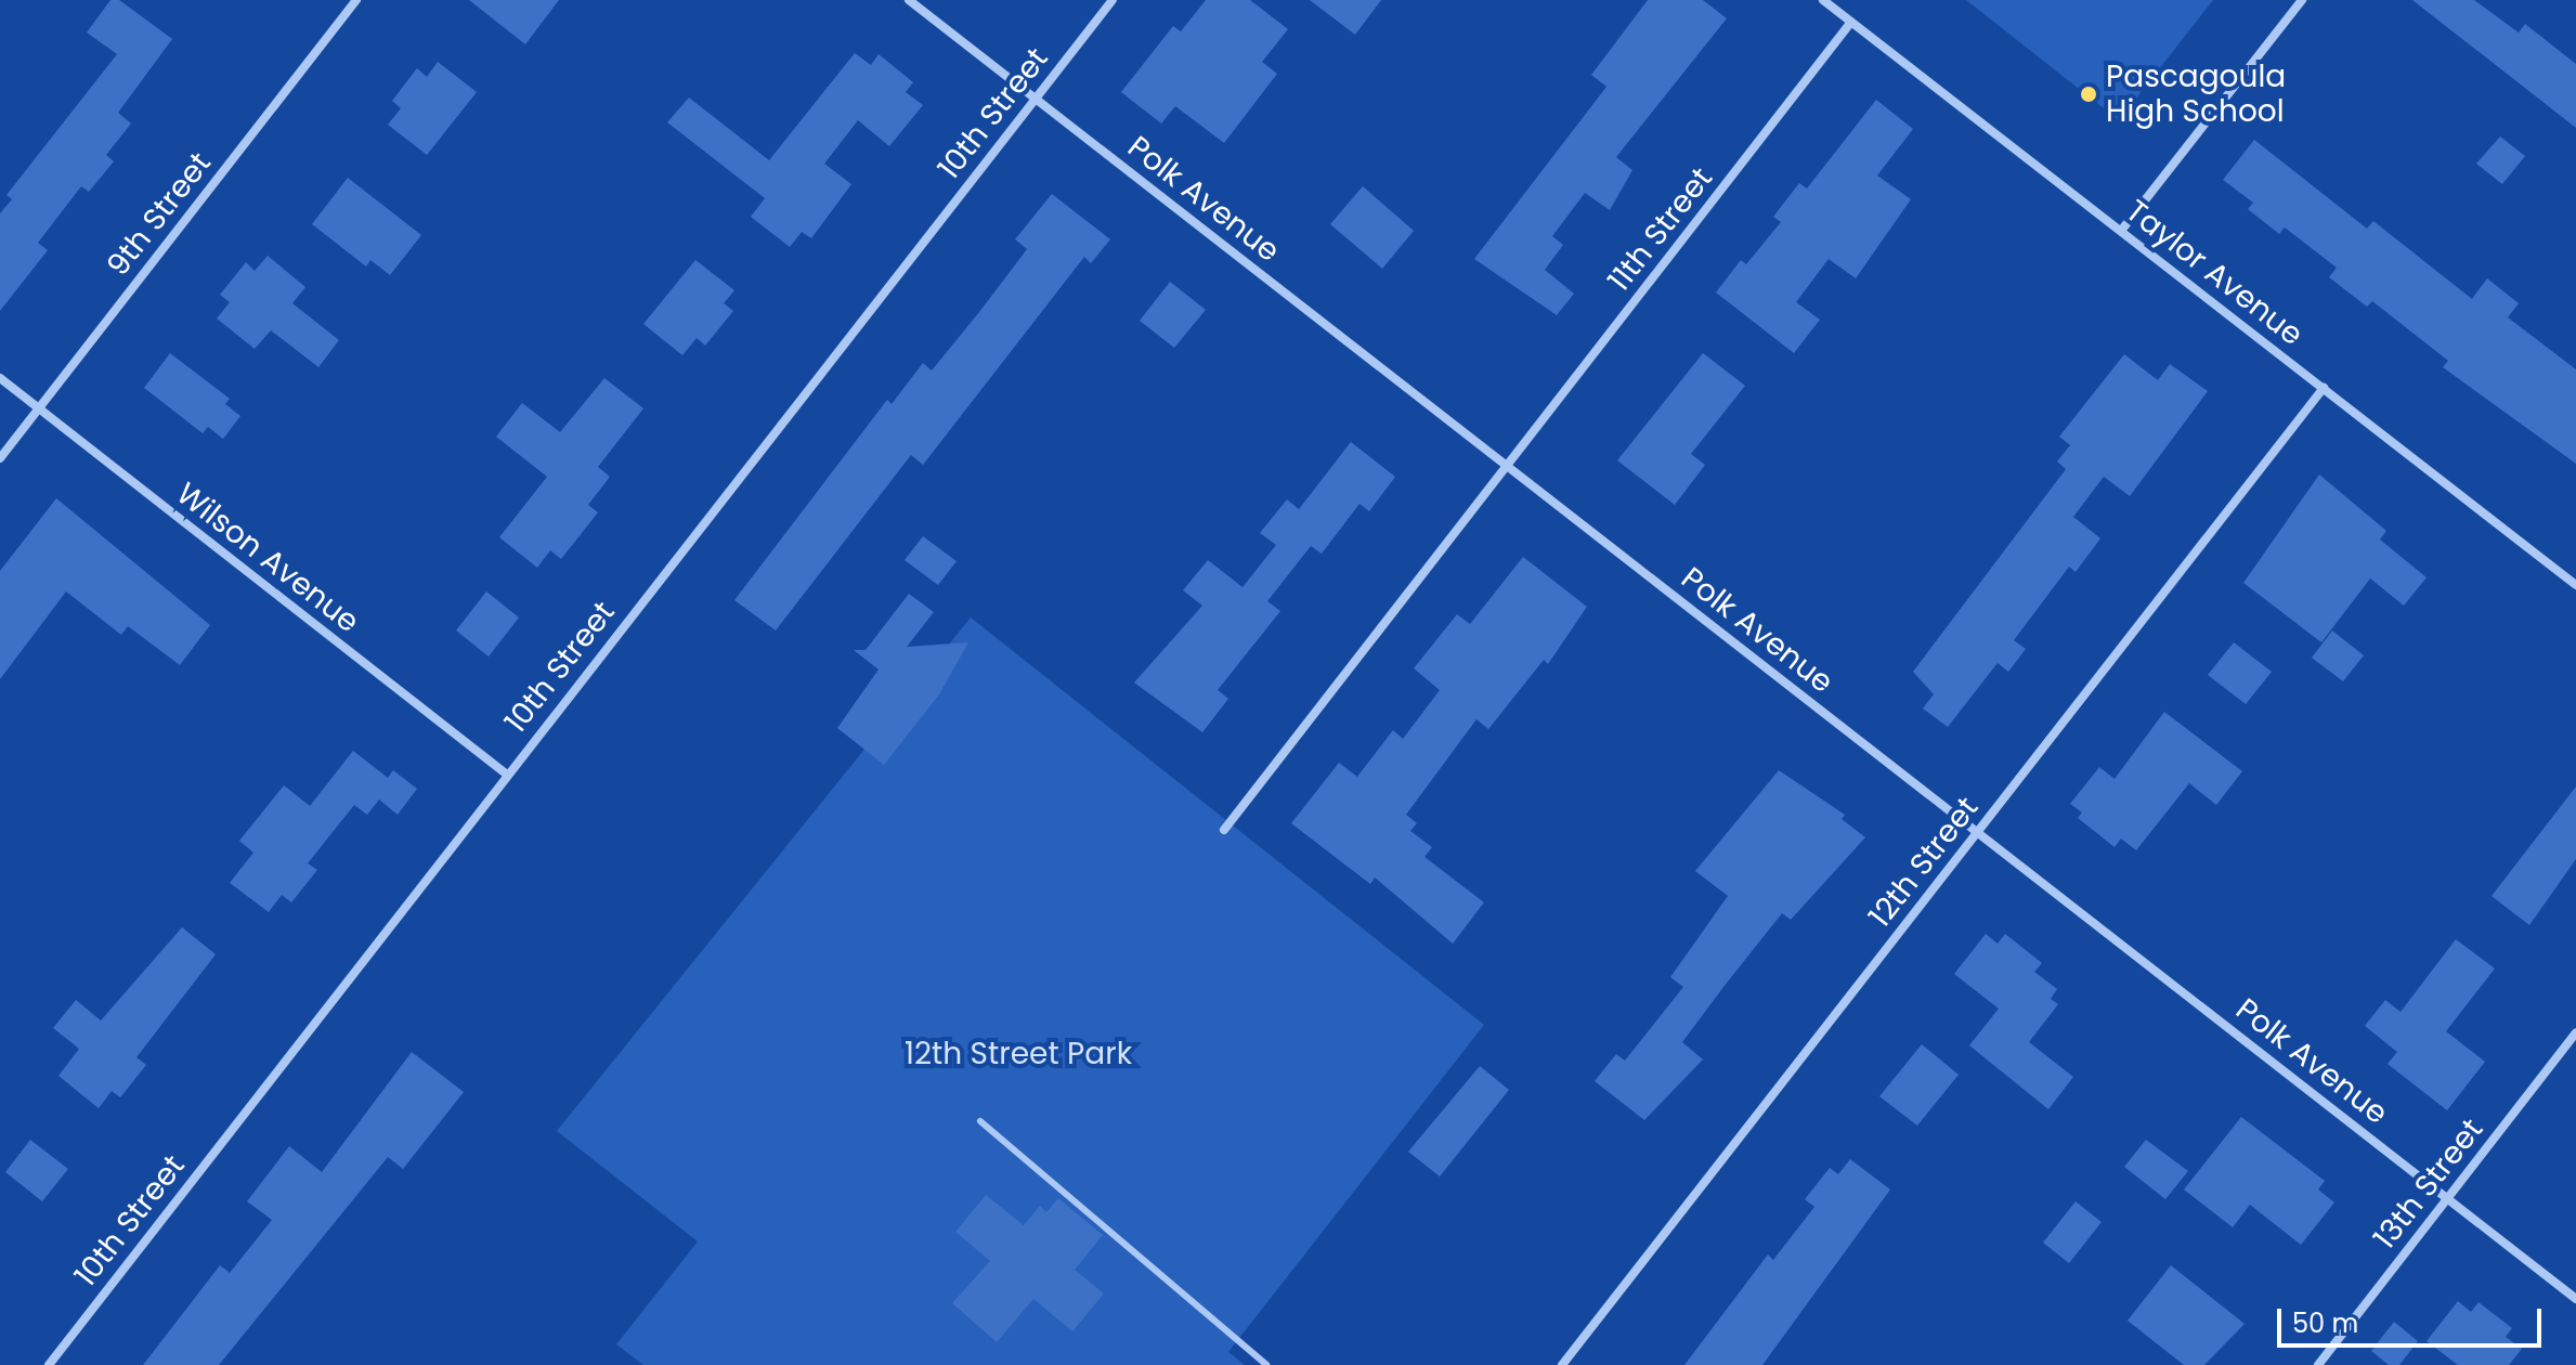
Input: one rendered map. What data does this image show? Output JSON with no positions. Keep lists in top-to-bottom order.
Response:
{
  "streets": {
    "street": [
      "10th Street",
      "Polk Avenue",
      "9th Street",
      "11th Street",
      "Taylor Avenue",
      "Wilson Avenue",
      "12th Street",
      "13th Street"
    ]
  },
  "crossings": [
    ["10th Street", "Polk Avenue"],
    ["10th Street", "Wilson Avenue"],
    ["Polk Avenue", "11th Street"],
    ["Polk Avenue", "12th Street"],
    ["Polk Avenue", "13th Street"],
    ["9th Street", "Wilson Avenue"],
    ["11th Street", "Taylor Avenue"],
    ["Taylor Avenue", "12th Street"]
  ],
  "parks": ["12th Street Park"],
  "places": ["Pascagoula High School"],
  "scale_bar": "50 m"
}
